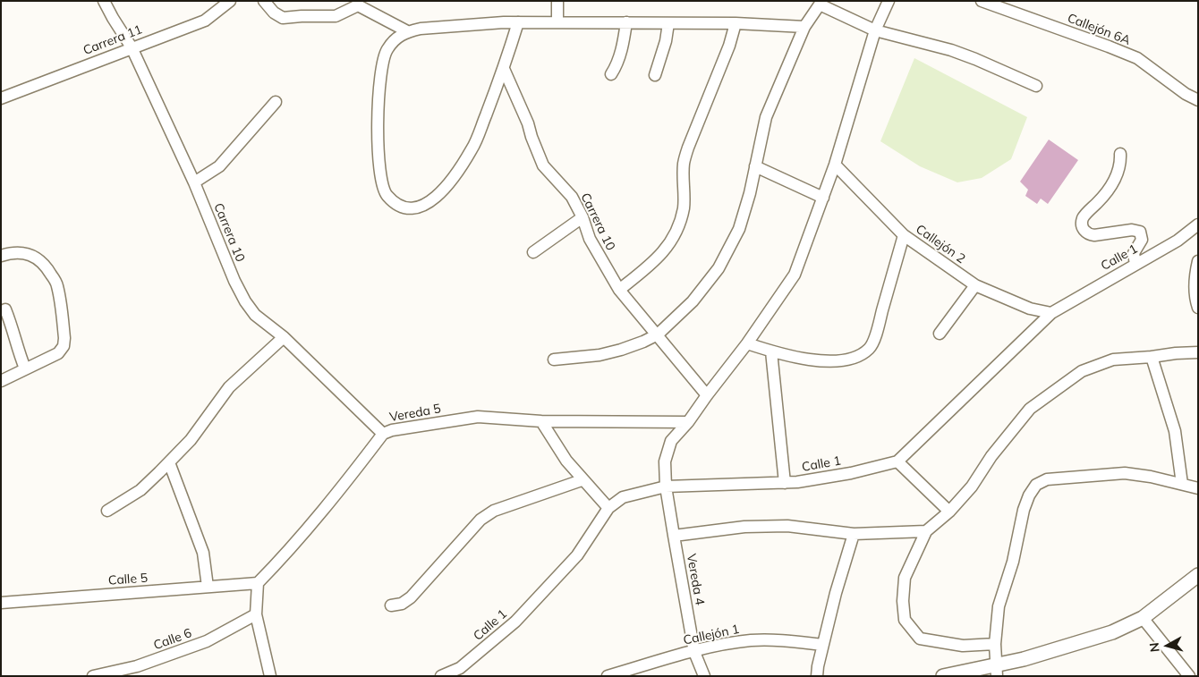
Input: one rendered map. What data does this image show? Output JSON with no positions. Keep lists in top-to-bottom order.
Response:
{
  "streets": {
    "street": [
      "Callejón 6A",
      "Carrera 11",
      "Carrera 10",
      "Callejón 2",
      "Calle 1",
      "Vereda 5",
      "Calle 5",
      "Vereda 4",
      "Callejón 1",
      "Calle 6"
    ]
  },
  "crossings": [
    ["Carrera 11", "Carrera 10"],
    ["Carrera 10", "Vereda 5"],
    ["Carrera 10", "Vereda 4"],
    ["Callejón 2", "Calle 1"],
    ["Callejón 2", "Vereda 4"],
    ["Calle 1", "Vereda 4"],
    ["Vereda 5", "Calle 5"],
    ["Vereda 5", "Vereda 4"],
    ["Vereda 4", "Callejón 1"]
  ],
  "north": "left"
}
